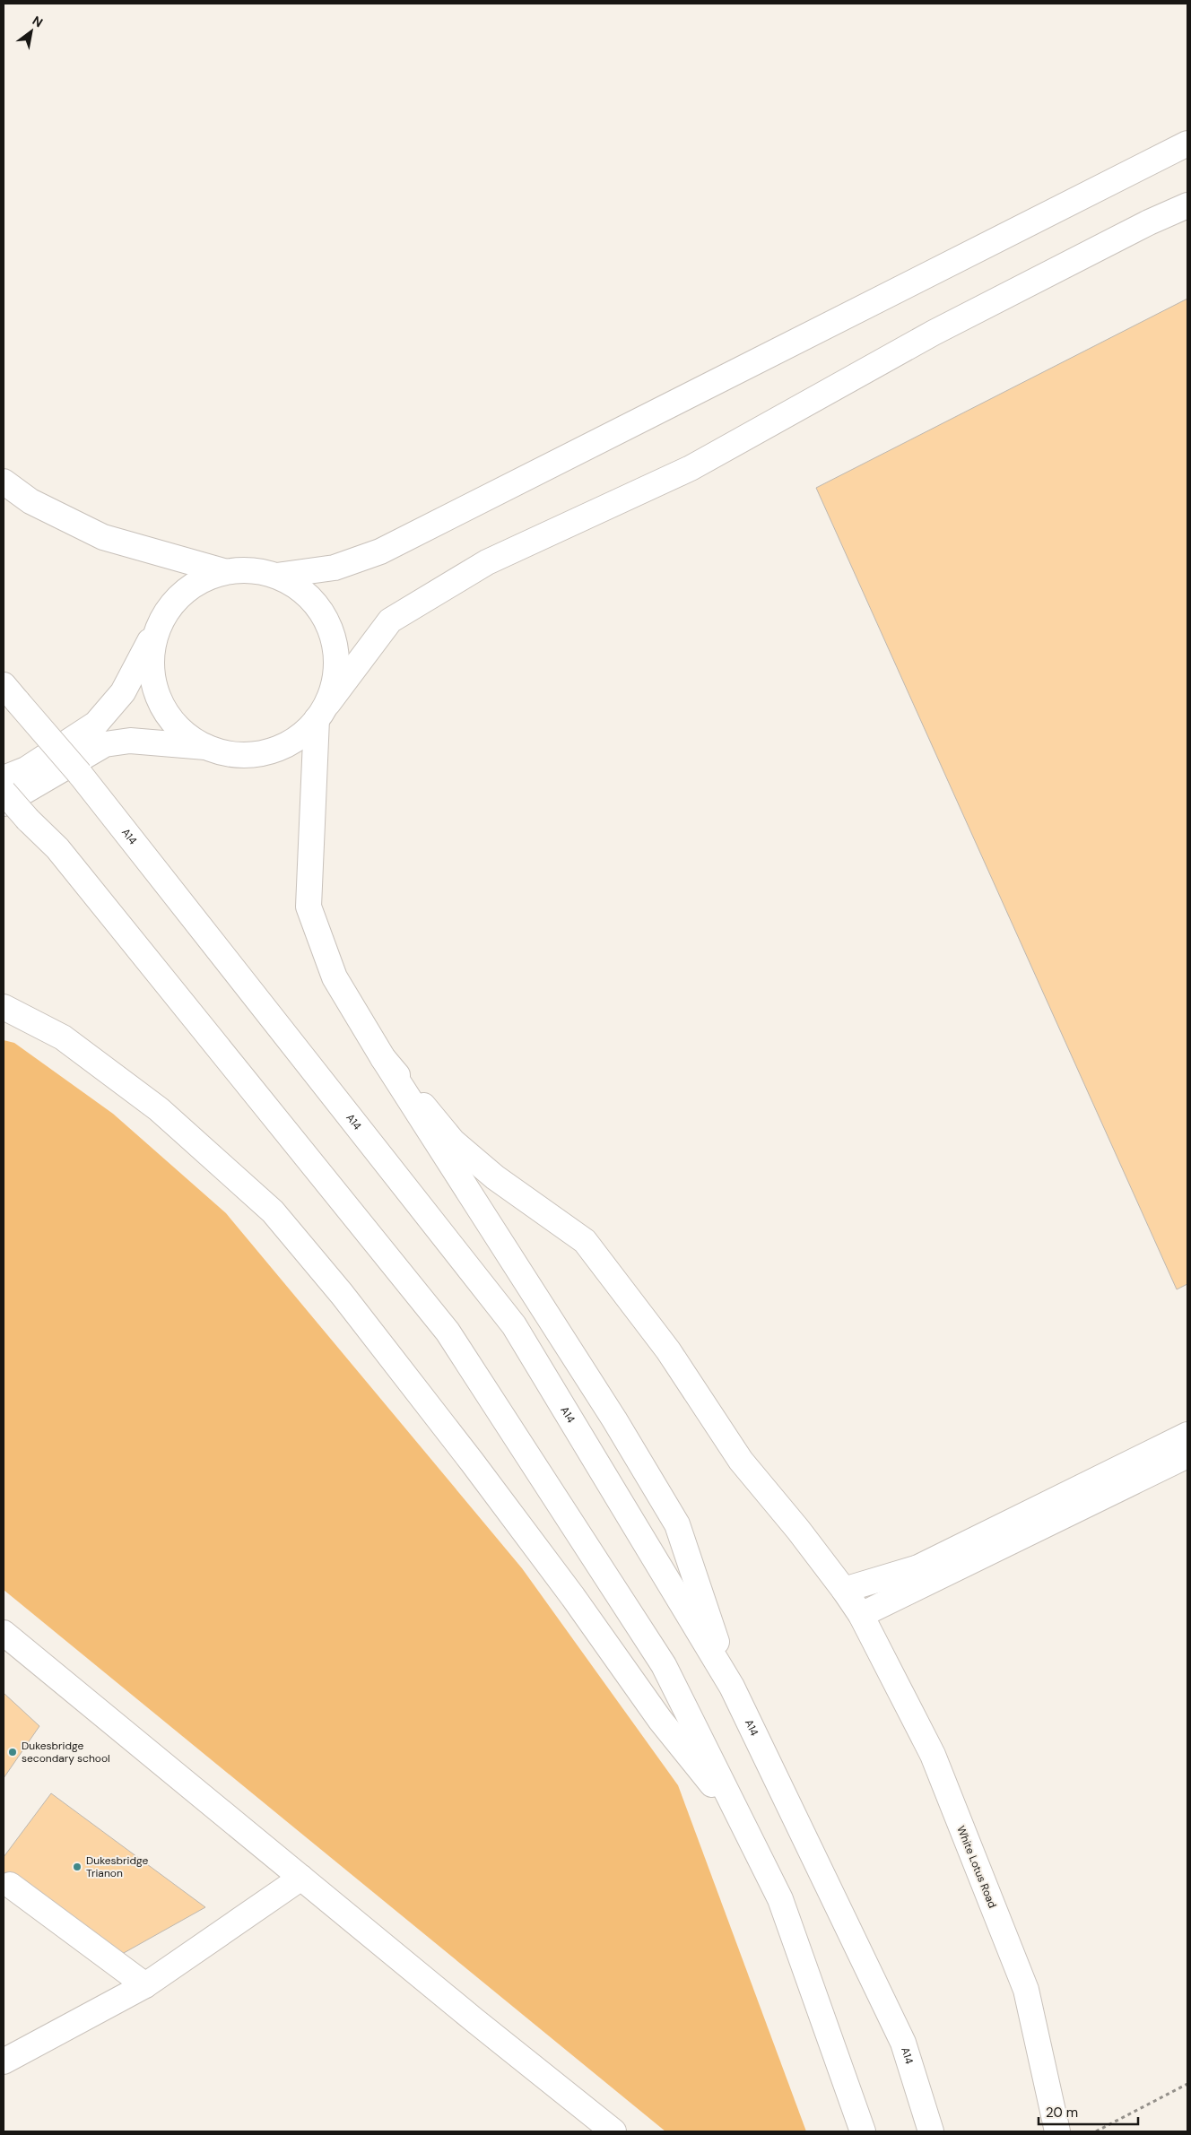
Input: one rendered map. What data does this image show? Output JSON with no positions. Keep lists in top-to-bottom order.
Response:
{
  "streets": {
    "street": ["A14", "White Lotus Road"]
  },
  "places": ["Dukesbridge secondary school", "Dukesbridge Trianon"],
  "scale_bar": "20 m",
  "north": "top right"
}
